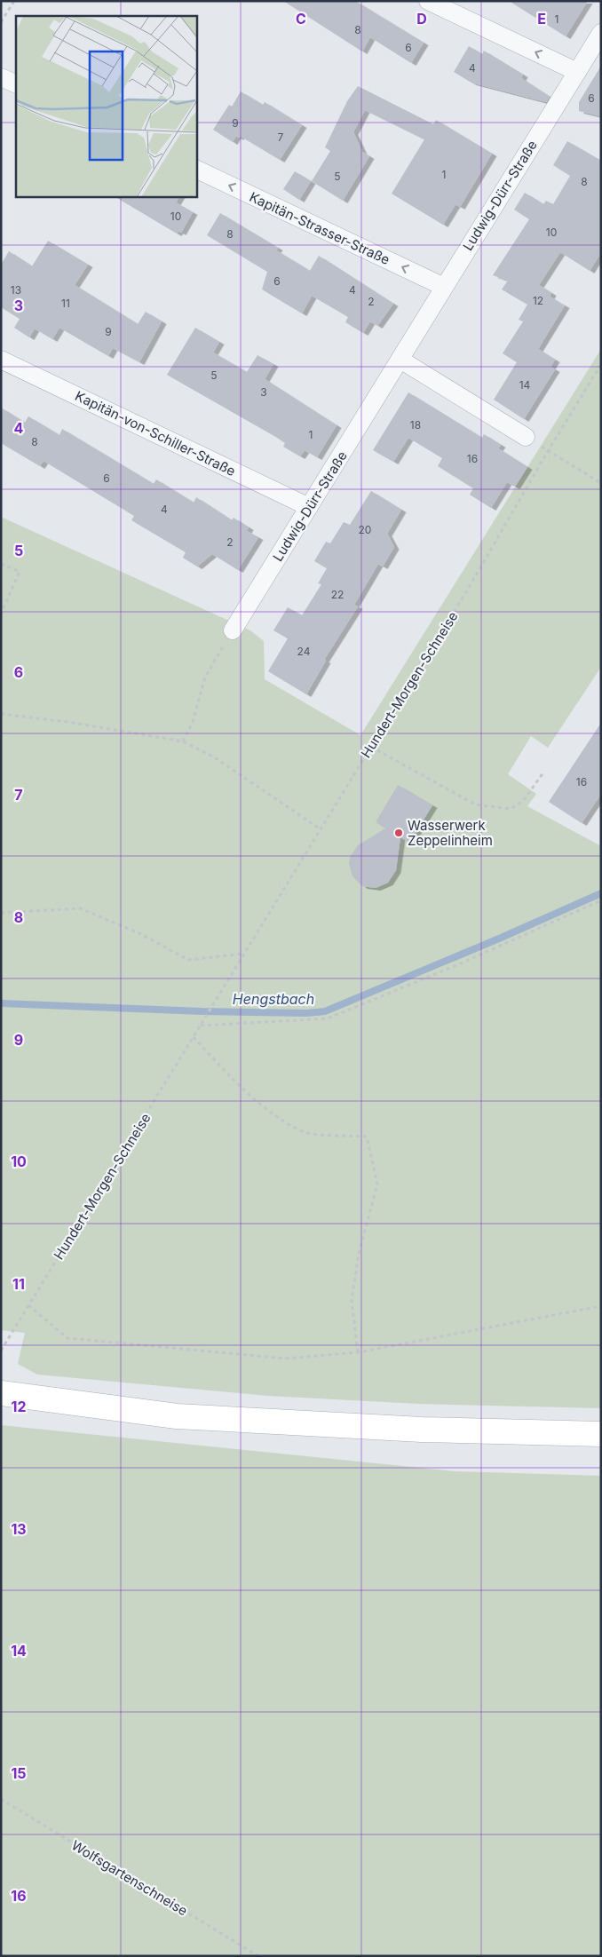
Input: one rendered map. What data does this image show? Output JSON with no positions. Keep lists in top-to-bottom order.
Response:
{
  "streets": {
    "street": ["Ludwig-Dürr-Straße", "Kapitän-Strasser-Straße", "Kapitän-von-Schiller-Straße"],
    "path": ["Hundert-Morgen-Schneise", "Wolfsgartenschneise"]
  },
  "crossings": [
    ["Ludwig-Dürr-Straße", "Kapitän-Strasser-Straße"],
    ["Ludwig-Dürr-Straße", "Kapitän-von-Schiller-Straße"]
  ],
  "one_way": ["Kapitän-Strasser-Straße"],
  "water": ["Hengstbach"],
  "places": ["Wasserwerk Zeppelinheim"],
  "house_numbers": [
    "1",
    "8",
    "6",
    "4",
    "6",
    "9",
    "7",
    "1",
    "5",
    "8",
    "10",
    "10",
    "8",
    "6",
    "13",
    "4",
    "12",
    "2",
    "11",
    "9",
    "5",
    "14",
    "3",
    "18",
    "1",
    "8",
    "16",
    "6",
    "4",
    "20",
    "2",
    "22",
    "24",
    "16"
  ],
  "grid": {
    "columns": ["C", "D", "E"],
    "rows": [
      "3",
      "4",
      "5",
      "6",
      "7",
      "8",
      "9",
      "10",
      "11",
      "12",
      "13",
      "14",
      "15",
      "16"
    ]
  }
}
